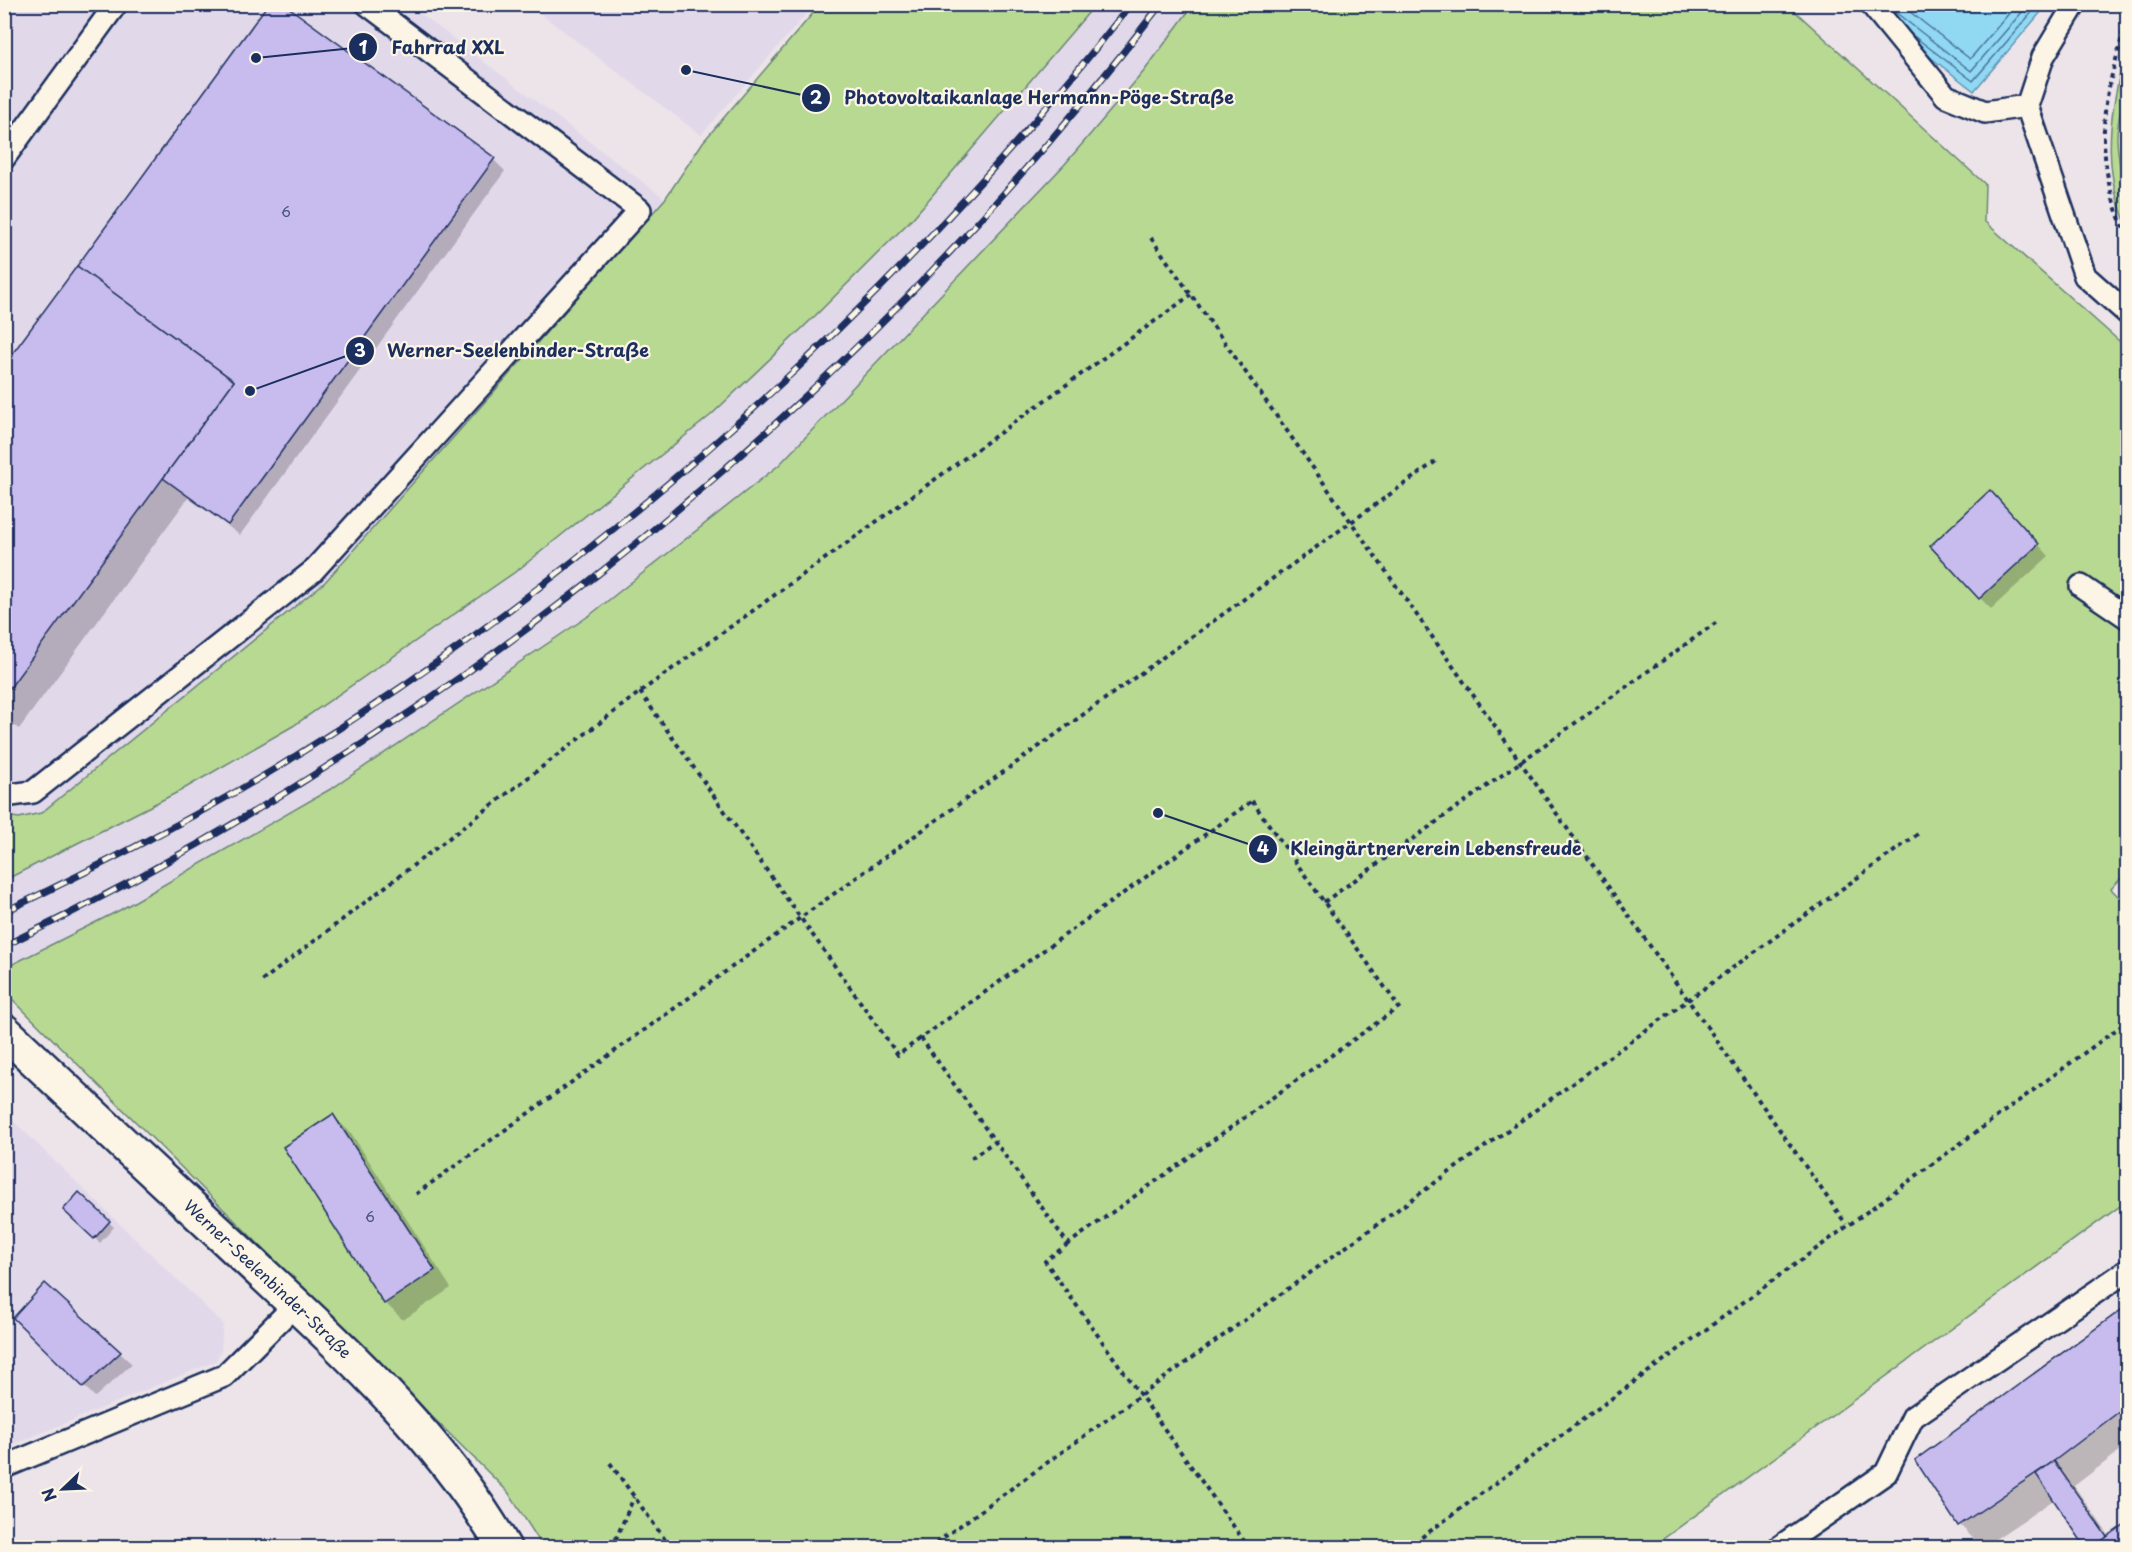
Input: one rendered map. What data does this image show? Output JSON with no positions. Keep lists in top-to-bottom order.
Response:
{
  "streets": {
    "main road": ["Werner-Seelenbinder-Straße"]
  },
  "places": [
    "Fahrrad XXL",
    "Photovoltaikanlage Hermann-Pöge-Straße",
    "Werner-Seelenbinder-Straße",
    "Kleingärtnerverein Lebensfreude"
  ],
  "house_numbers": ["6", "6"],
  "north": "bottom left"
}
